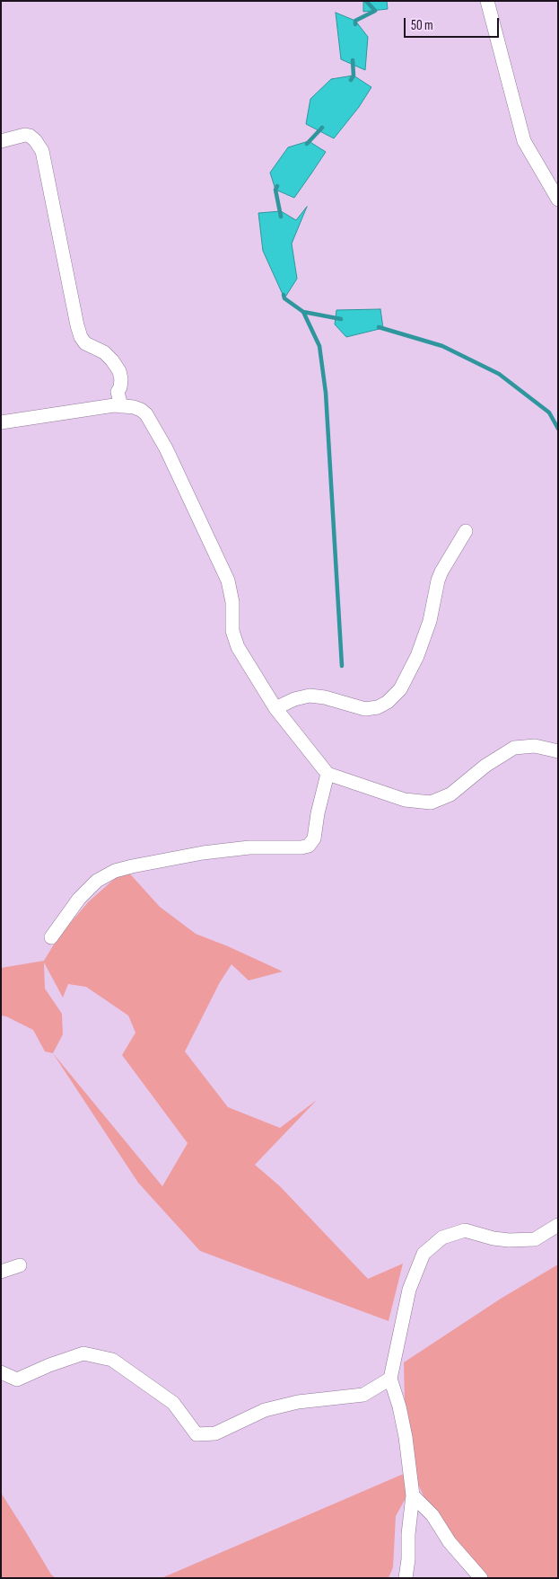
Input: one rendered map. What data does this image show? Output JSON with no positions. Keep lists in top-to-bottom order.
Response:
{
  "scale_bar": "50 m"
}
